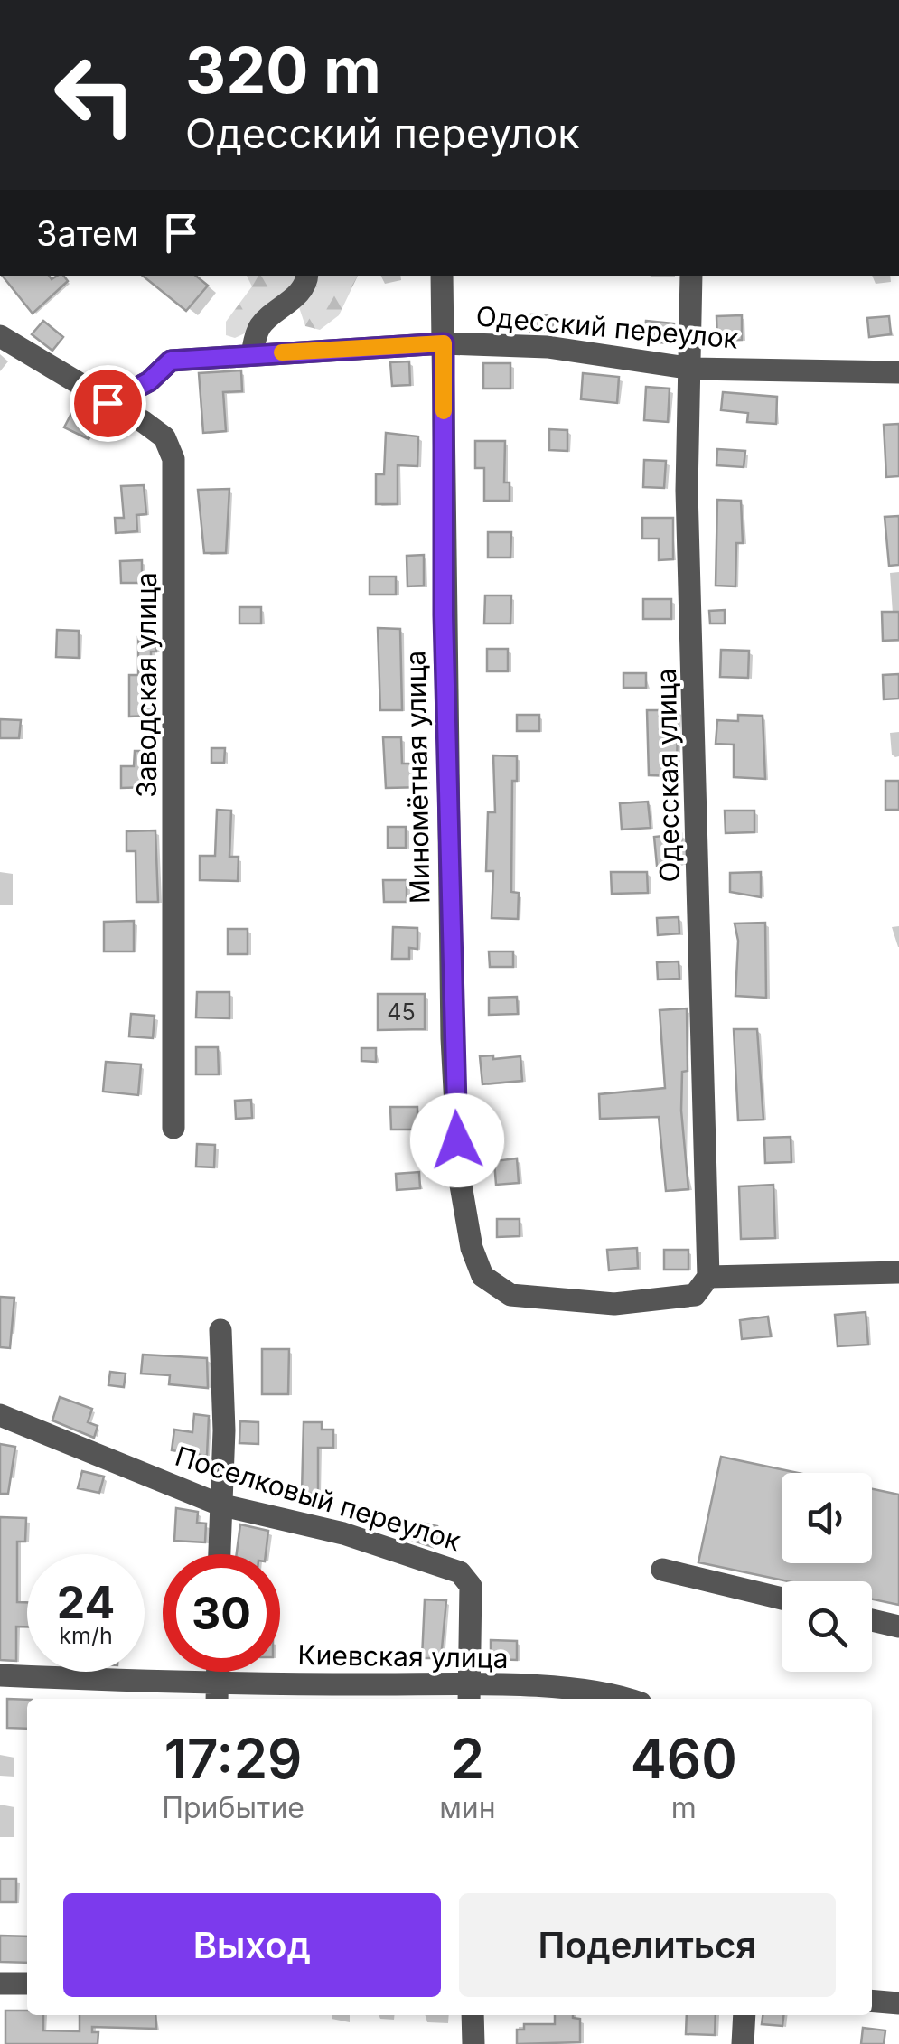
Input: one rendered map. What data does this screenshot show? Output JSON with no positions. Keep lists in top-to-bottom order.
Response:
{
  "streets": {
    "street": [
      "Одесский переулок",
      "Заводская улица",
      "Одесская улица",
      "Миномётная улица",
      "Поселковый переулок",
      "Киевская улица"
    ]
  },
  "crossings": [
    ["Одесский переулок", "Заводская улица"],
    ["Одесский переулок", "Одесская улица"],
    ["Одесский переулок", "Миномётная улица"],
    ["Одесская улица", "Миномётная улица"],
    ["Поселковый переулок", "Киевская улица"]
  ],
  "house_numbers": ["45"],
  "page": {
    "turn": ["320 m", "Одесский переулок"],
    "then": "Затем",
    "speed": "24 km/h",
    "limit": "30",
    "eta": [
      "17:29",
      "Прибытие",
      "2",
      "мин",
      "460",
      "m"
    ],
    "buttons": ["Выход", "Поделиться"]
  }
}
